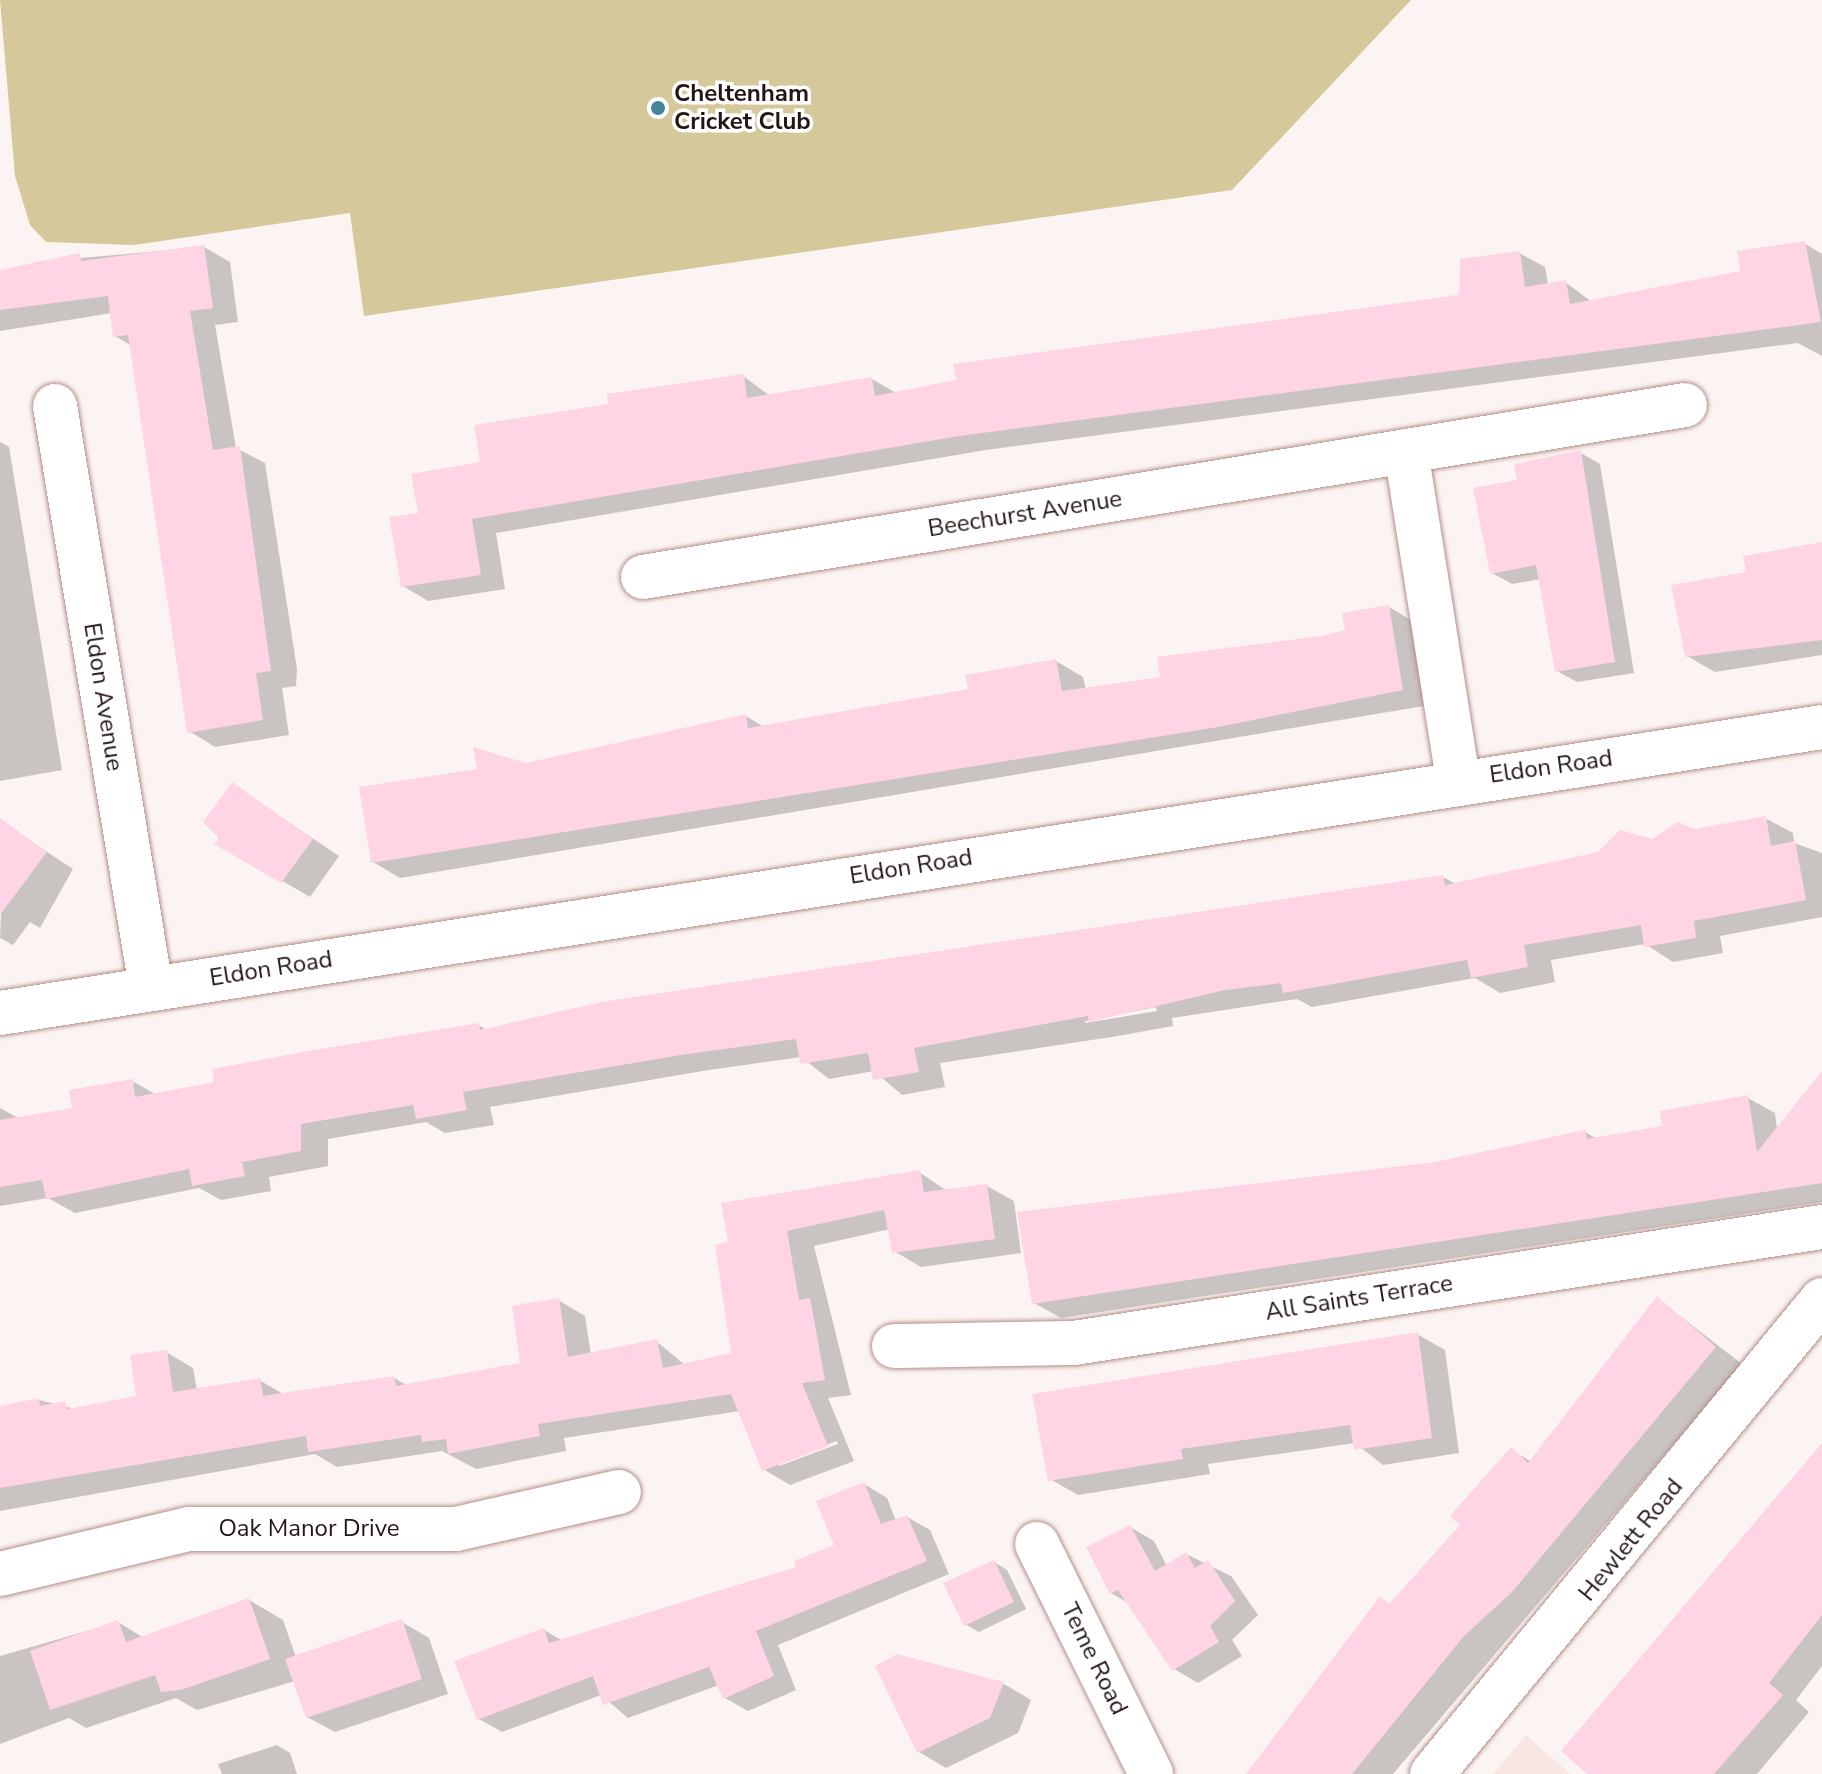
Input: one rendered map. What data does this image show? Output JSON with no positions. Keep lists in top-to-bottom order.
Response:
{
  "streets": {
    "street": [
      "Beechurst Avenue",
      "Eldon Avenue",
      "Eldon Road",
      "All Saints Terrace",
      "Oak Manor Drive",
      "Hewlett Road",
      "Teme Road"
    ]
  },
  "crossings": [
    ["Eldon Avenue", "Eldon Road"]
  ],
  "places": ["Cheltenham Cricket Club"]
}
